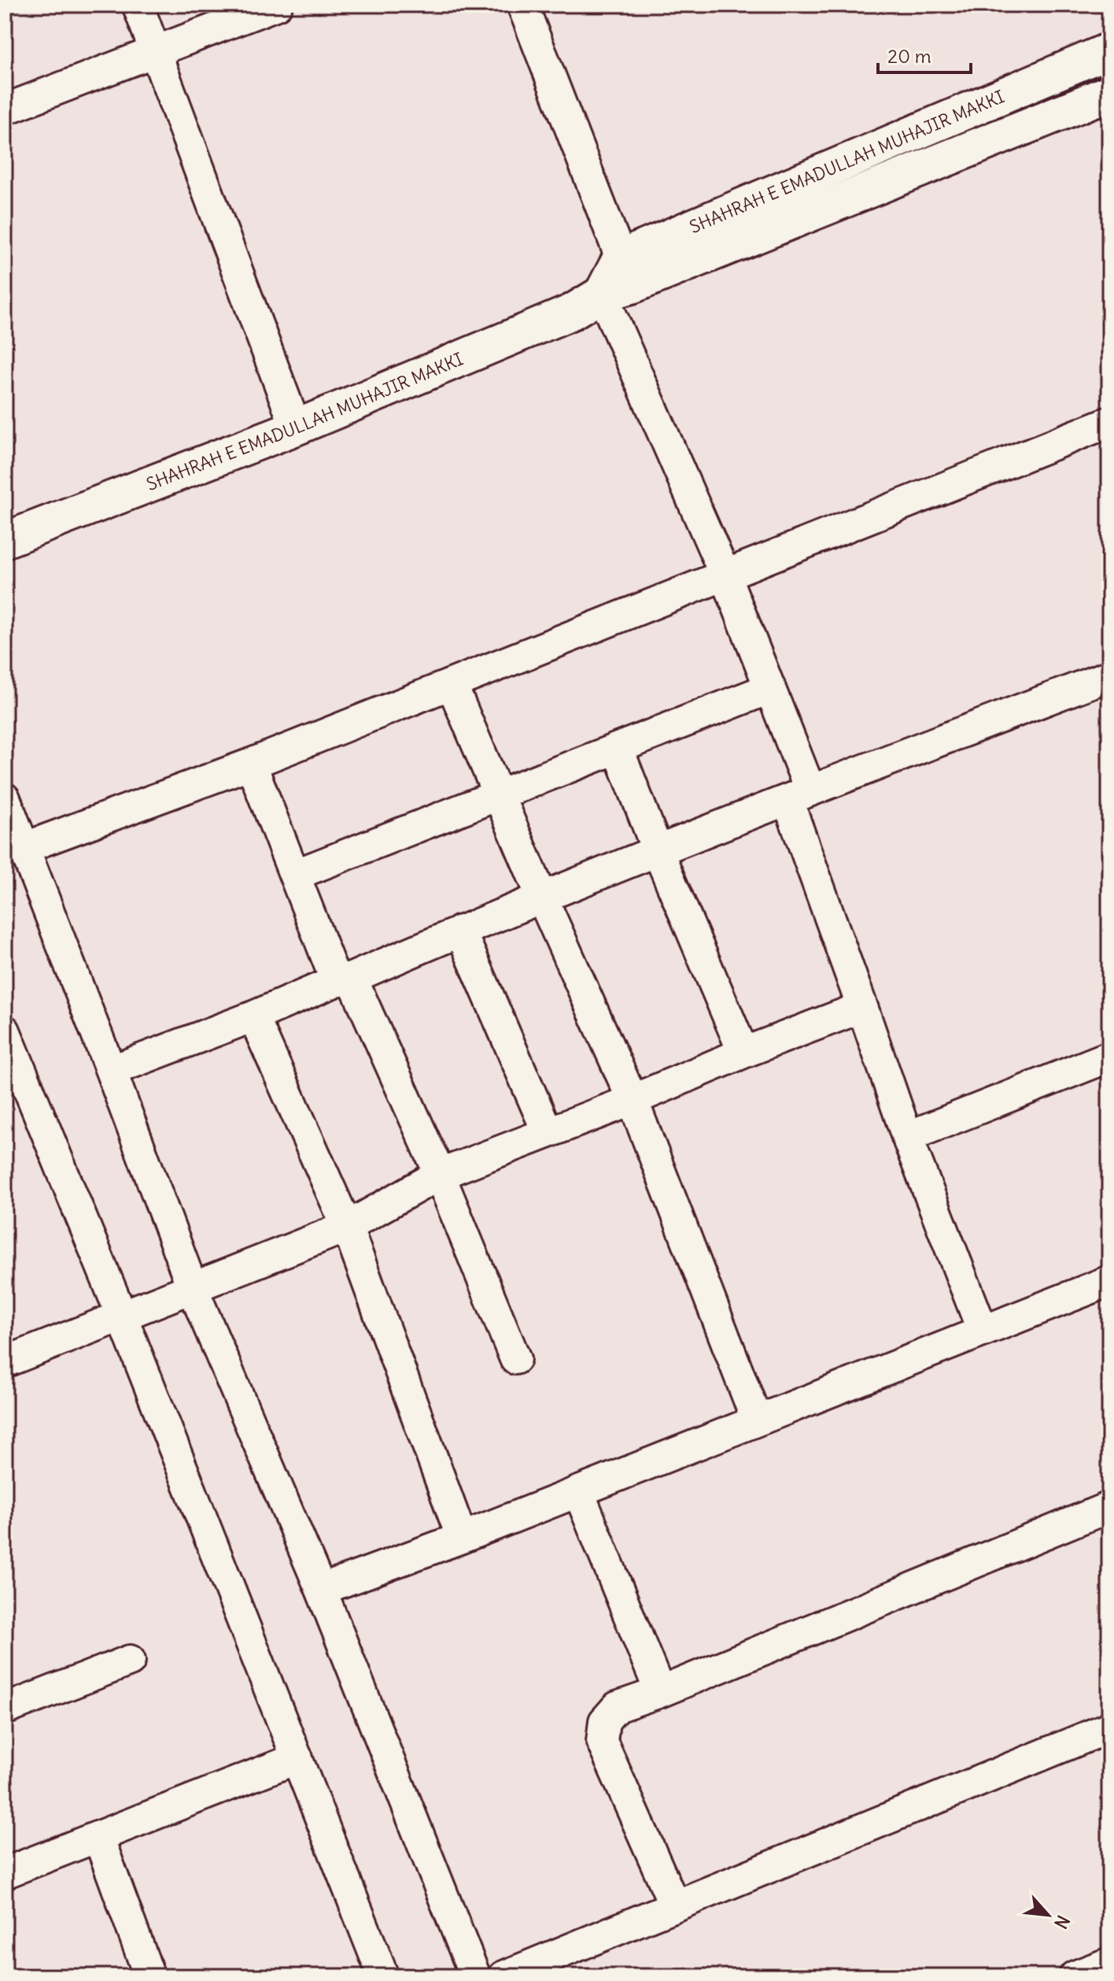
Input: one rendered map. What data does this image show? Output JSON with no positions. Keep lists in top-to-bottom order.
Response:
{
  "streets": {
    "street": ["SHAHRAH E EMADULLAH MUHAJIR MAKKI"]
  },
  "scale_bar": "20 m",
  "north": "bottom right"
}
